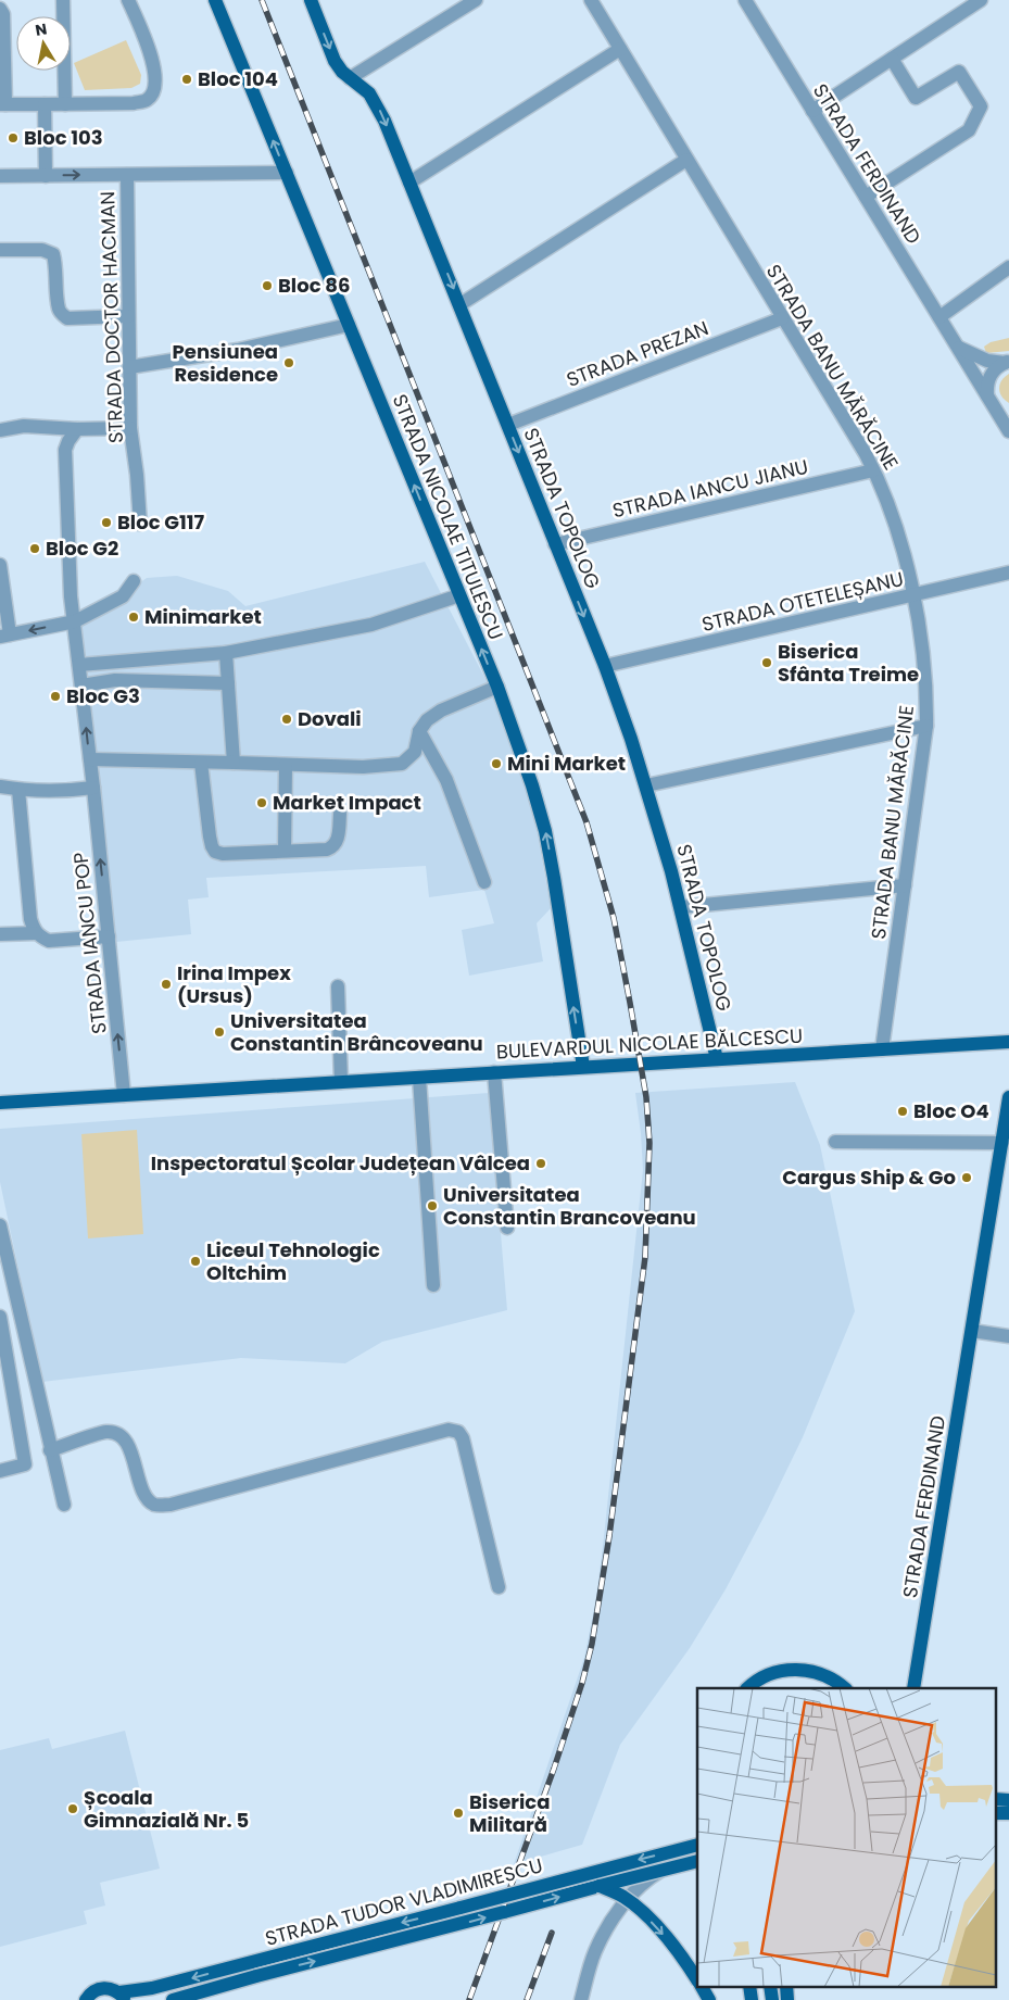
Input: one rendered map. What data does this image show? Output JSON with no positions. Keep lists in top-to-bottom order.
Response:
{
  "streets": {
    "main road": [
      "STRADA FERDINAND",
      "STRADA TOPOLOG",
      "STRADA NICOLAE TITULESCU",
      "BULEVARDUL NICOLAE BĂLCESCU",
      "STRADA TUDOR VLADIMIRESCU"
    ],
    "street": [
      "STRADA DOCTOR HACMAN",
      "STRADA PREZAN",
      "STRADA BANU MĂRĂCINE",
      "STRADA IANCU JIANU",
      "STRADA OTETELEȘANU",
      "STRADA IANCU POP"
    ]
  },
  "crossings": [
    ["STRADA DOCTOR HACMAN", "STRADA NICOLAE TITULESCU"],
    ["STRADA PREZAN", "STRADA BANU MĂRĂCINE"],
    ["STRADA PREZAN", "STRADA TOPOLOG"],
    ["STRADA BANU MĂRĂCINE", "STRADA IANCU JIANU"],
    ["STRADA BANU MĂRĂCINE", "STRADA OTETELEȘANU"],
    ["STRADA BANU MĂRĂCINE", "BULEVARDUL NICOLAE BĂLCESCU"],
    ["STRADA IANCU JIANU", "STRADA TOPOLOG"],
    ["STRADA TOPOLOG", "STRADA OTETELEȘANU"],
    ["STRADA TOPOLOG", "BULEVARDUL NICOLAE BĂLCESCU"],
    ["STRADA NICOLAE TITULESCU", "BULEVARDUL NICOLAE BĂLCESCU"],
    ["STRADA IANCU POP", "BULEVARDUL NICOLAE BĂLCESCU"]
  ],
  "one_way": ["STRADA TOPOLOG", "STRADA NICOLAE TITULESCU"],
  "places": [
    "Bloc 104",
    "Bloc 103",
    "Bloc 86",
    "Pensiunea Residence",
    "Bloc G117",
    "Bloc G2",
    "Minimarket",
    "Biserica Sfânta Treime",
    "Bloc G3",
    "Dovali",
    "Mini Market",
    "Market Impact",
    "Irina Impex (Ursus)",
    "Universitatea Constantin Brâncoveanu",
    "Bloc O4",
    "Inspectoratul Școlar Județean Vâlcea",
    "Cargus Ship & Go",
    "Universitatea Constantin Brancoveanu",
    "Liceul Tehnologic Oltchim",
    "Școala Gimnazială Nr. 5",
    "Biserica Militară"
  ],
  "north": "top"
}
